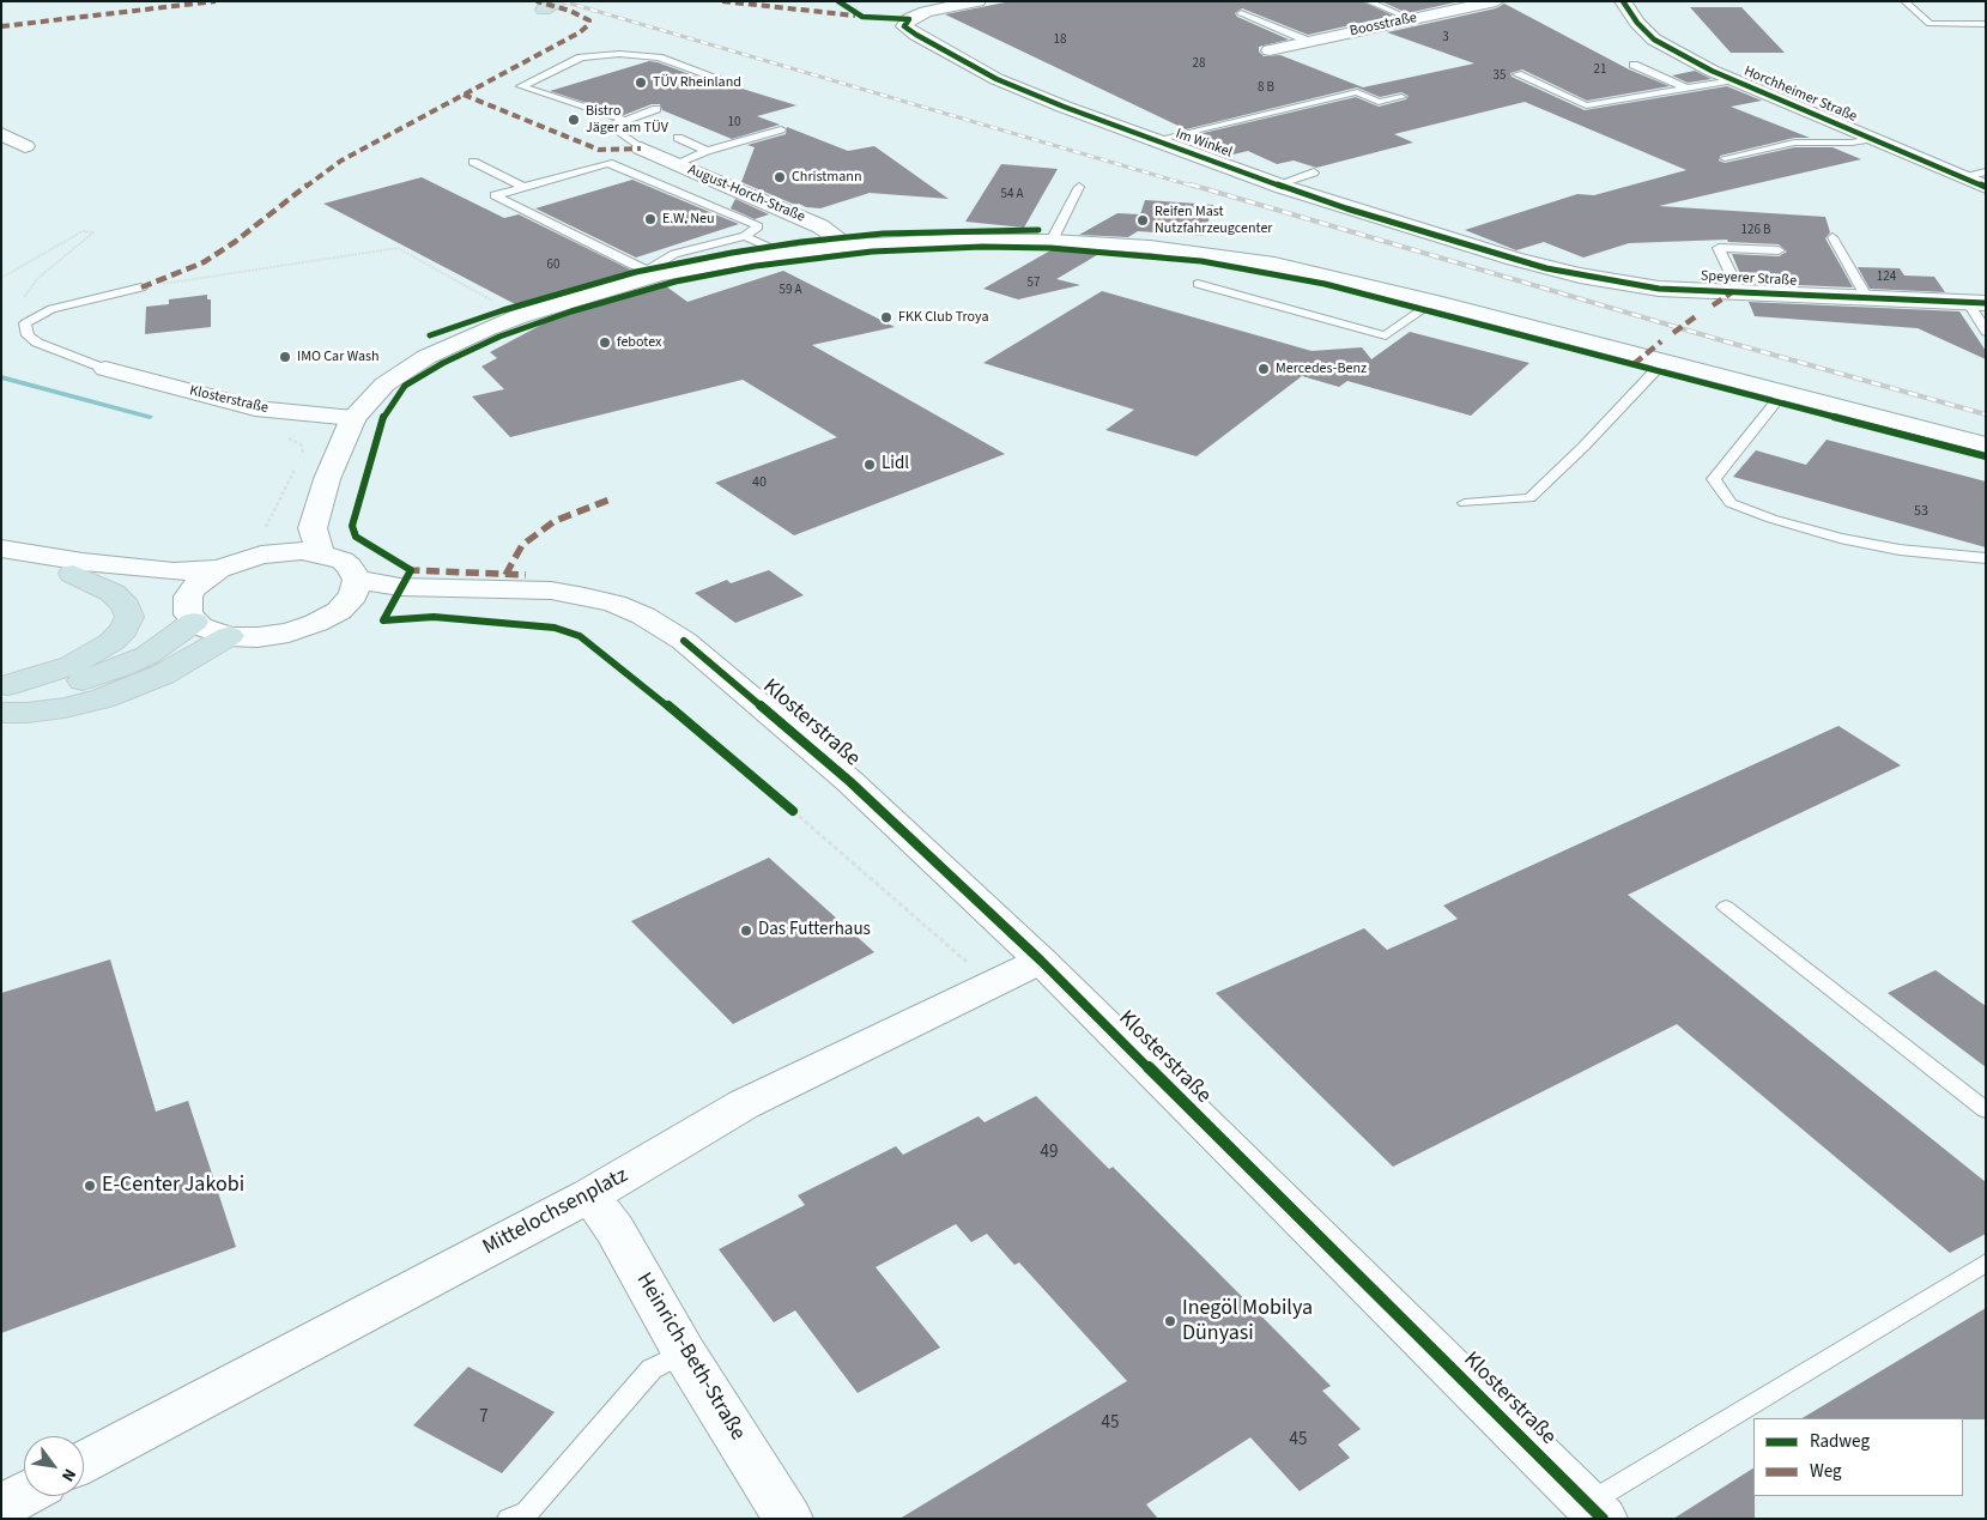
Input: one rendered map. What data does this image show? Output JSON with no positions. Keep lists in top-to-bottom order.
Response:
{
  "streets": {
    "street": [
      "Boosstraße",
      "Horchheimer Straße",
      "Im Winkel",
      "August-Horch-Straße",
      "Speyerer Straße",
      "Klosterstraße",
      "Mittelochsenplatz",
      "Heinrich-Beth-Straße"
    ]
  },
  "crossings": [
    ["Im Winkel", "Speyerer Straße"],
    ["Klosterstraße", "Mittelochsenplatz"],
    ["Mittelochsenplatz", "Heinrich-Beth-Straße"]
  ],
  "places": [
    "TÜV Rheinland",
    "Bistro Jäger am TÜV",
    "Christmann",
    "E.W. Neu",
    "Reifen Mast Nutzfahrzeugcenter",
    "FKK Club Troya",
    "febotex",
    "IMO Car Wash",
    "Mercedes-Benz",
    "Lidl",
    "Das Futterhaus",
    "E-Center Jakobi",
    "Inegöl Mobilya Dünyasi"
  ],
  "house_numbers": [
    "3",
    "18",
    "28",
    "21",
    "35",
    "8 B",
    "10",
    "54 A",
    "126 B",
    "60",
    "124",
    "57",
    "59 A",
    "40",
    "53",
    "49",
    "7",
    "45",
    "45"
  ],
  "legend": ["Radweg", "Weg"],
  "north": "bottom right"
}
